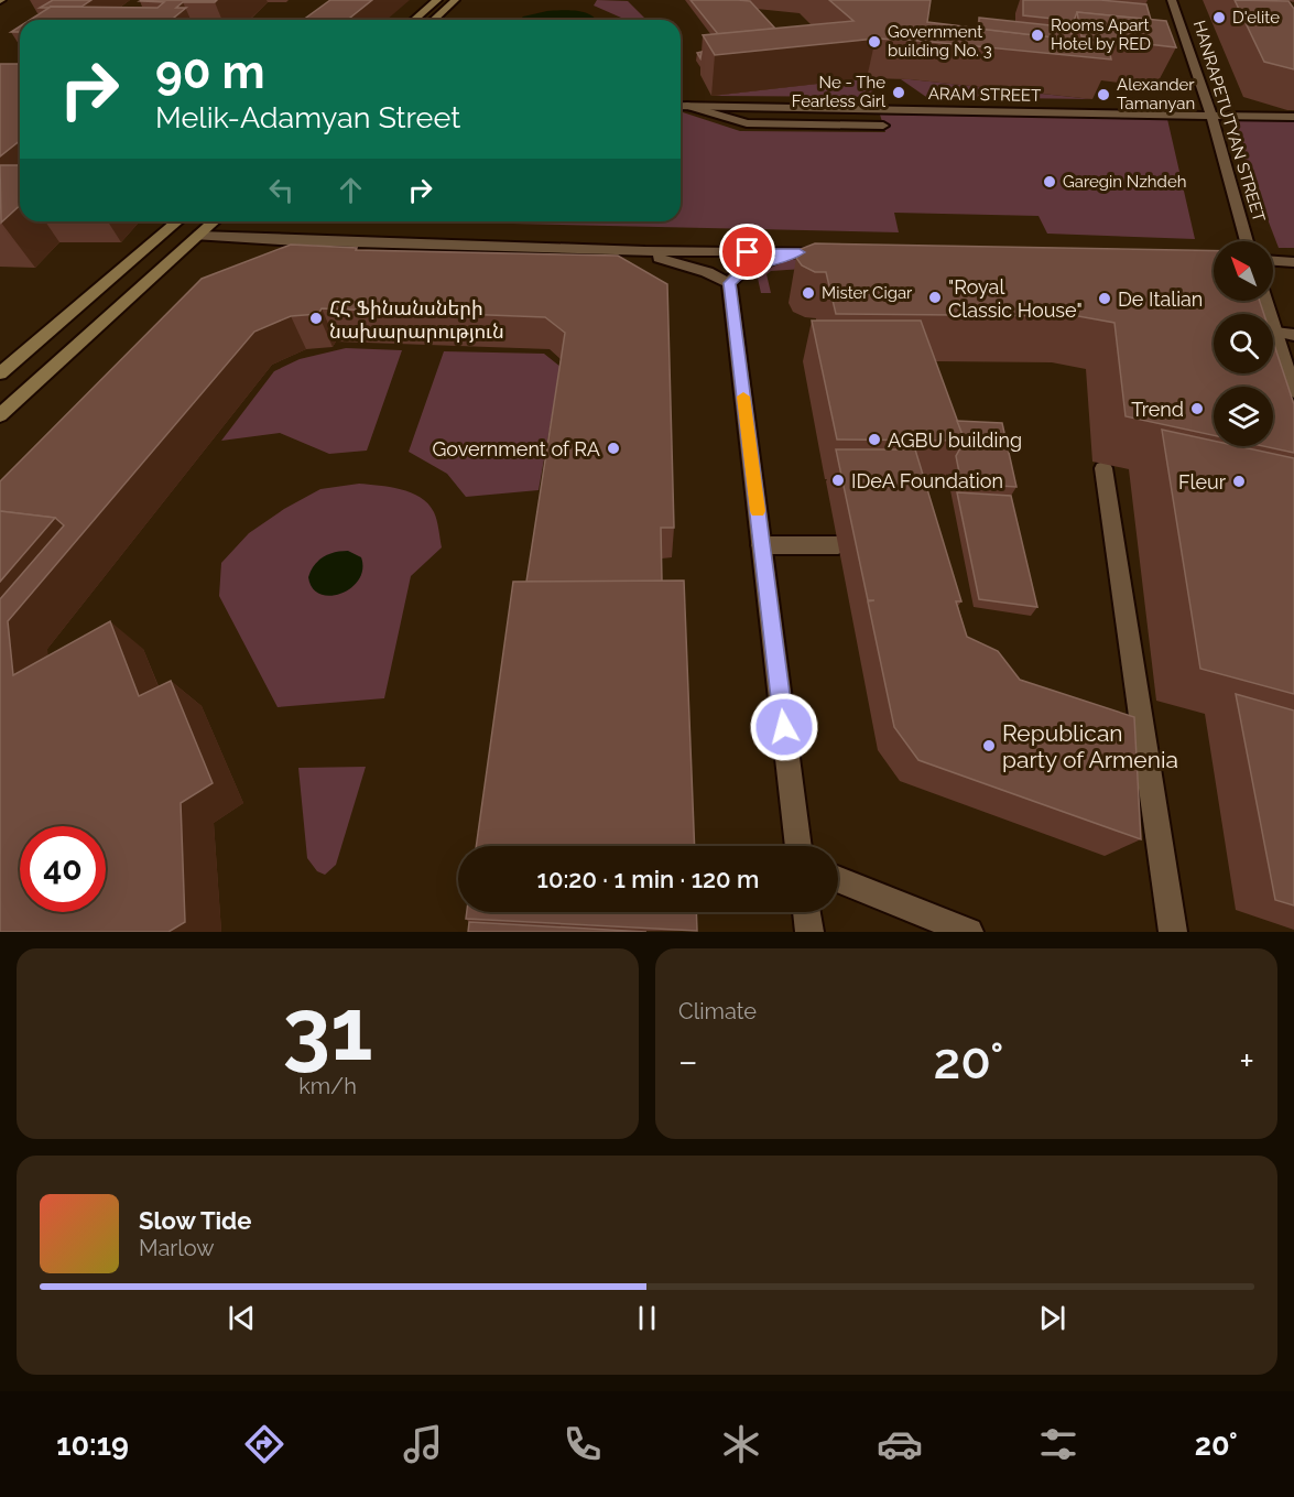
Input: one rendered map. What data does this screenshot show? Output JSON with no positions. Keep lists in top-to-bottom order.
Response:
{
  "streets": {
    "street": ["ARAM STREET", "HANRAPETUTYAN STREET"]
  },
  "crossings": [
    ["ARAM STREET", "HANRAPETUTYAN STREET"]
  ],
  "places": [
    "D'elite",
    "Rooms Apart Hotel by RED",
    "Government building No. 3",
    "Ne - The Fearless Girl",
    "Alexander Tamanyan",
    "Garegin Nzhdeh",
    "Mister Cigar",
    "\"Royal Classic House\"",
    "De Italian",
    "ՀՀ Ֆինանսների նախարարություն",
    "Trend",
    "AGBU building",
    "Government of RA",
    "IDeA Foundation",
    "Fleur",
    "Republican party of Armenia"
  ],
  "north": "top left",
  "page": {
    "turn": ["90 m", "Melik-Adamyan Street"],
    "limit": "40",
    "trip": "10:20 · 1 min · 120 m",
    "tile": [
      ["31", "km/h"],
      "Climate"
    ],
    "heat": ["−", "20°", "+"],
    "song": ["Slow Tide", "Marlow"],
    "tabs": ["10:19", "20°"]
  }
}
